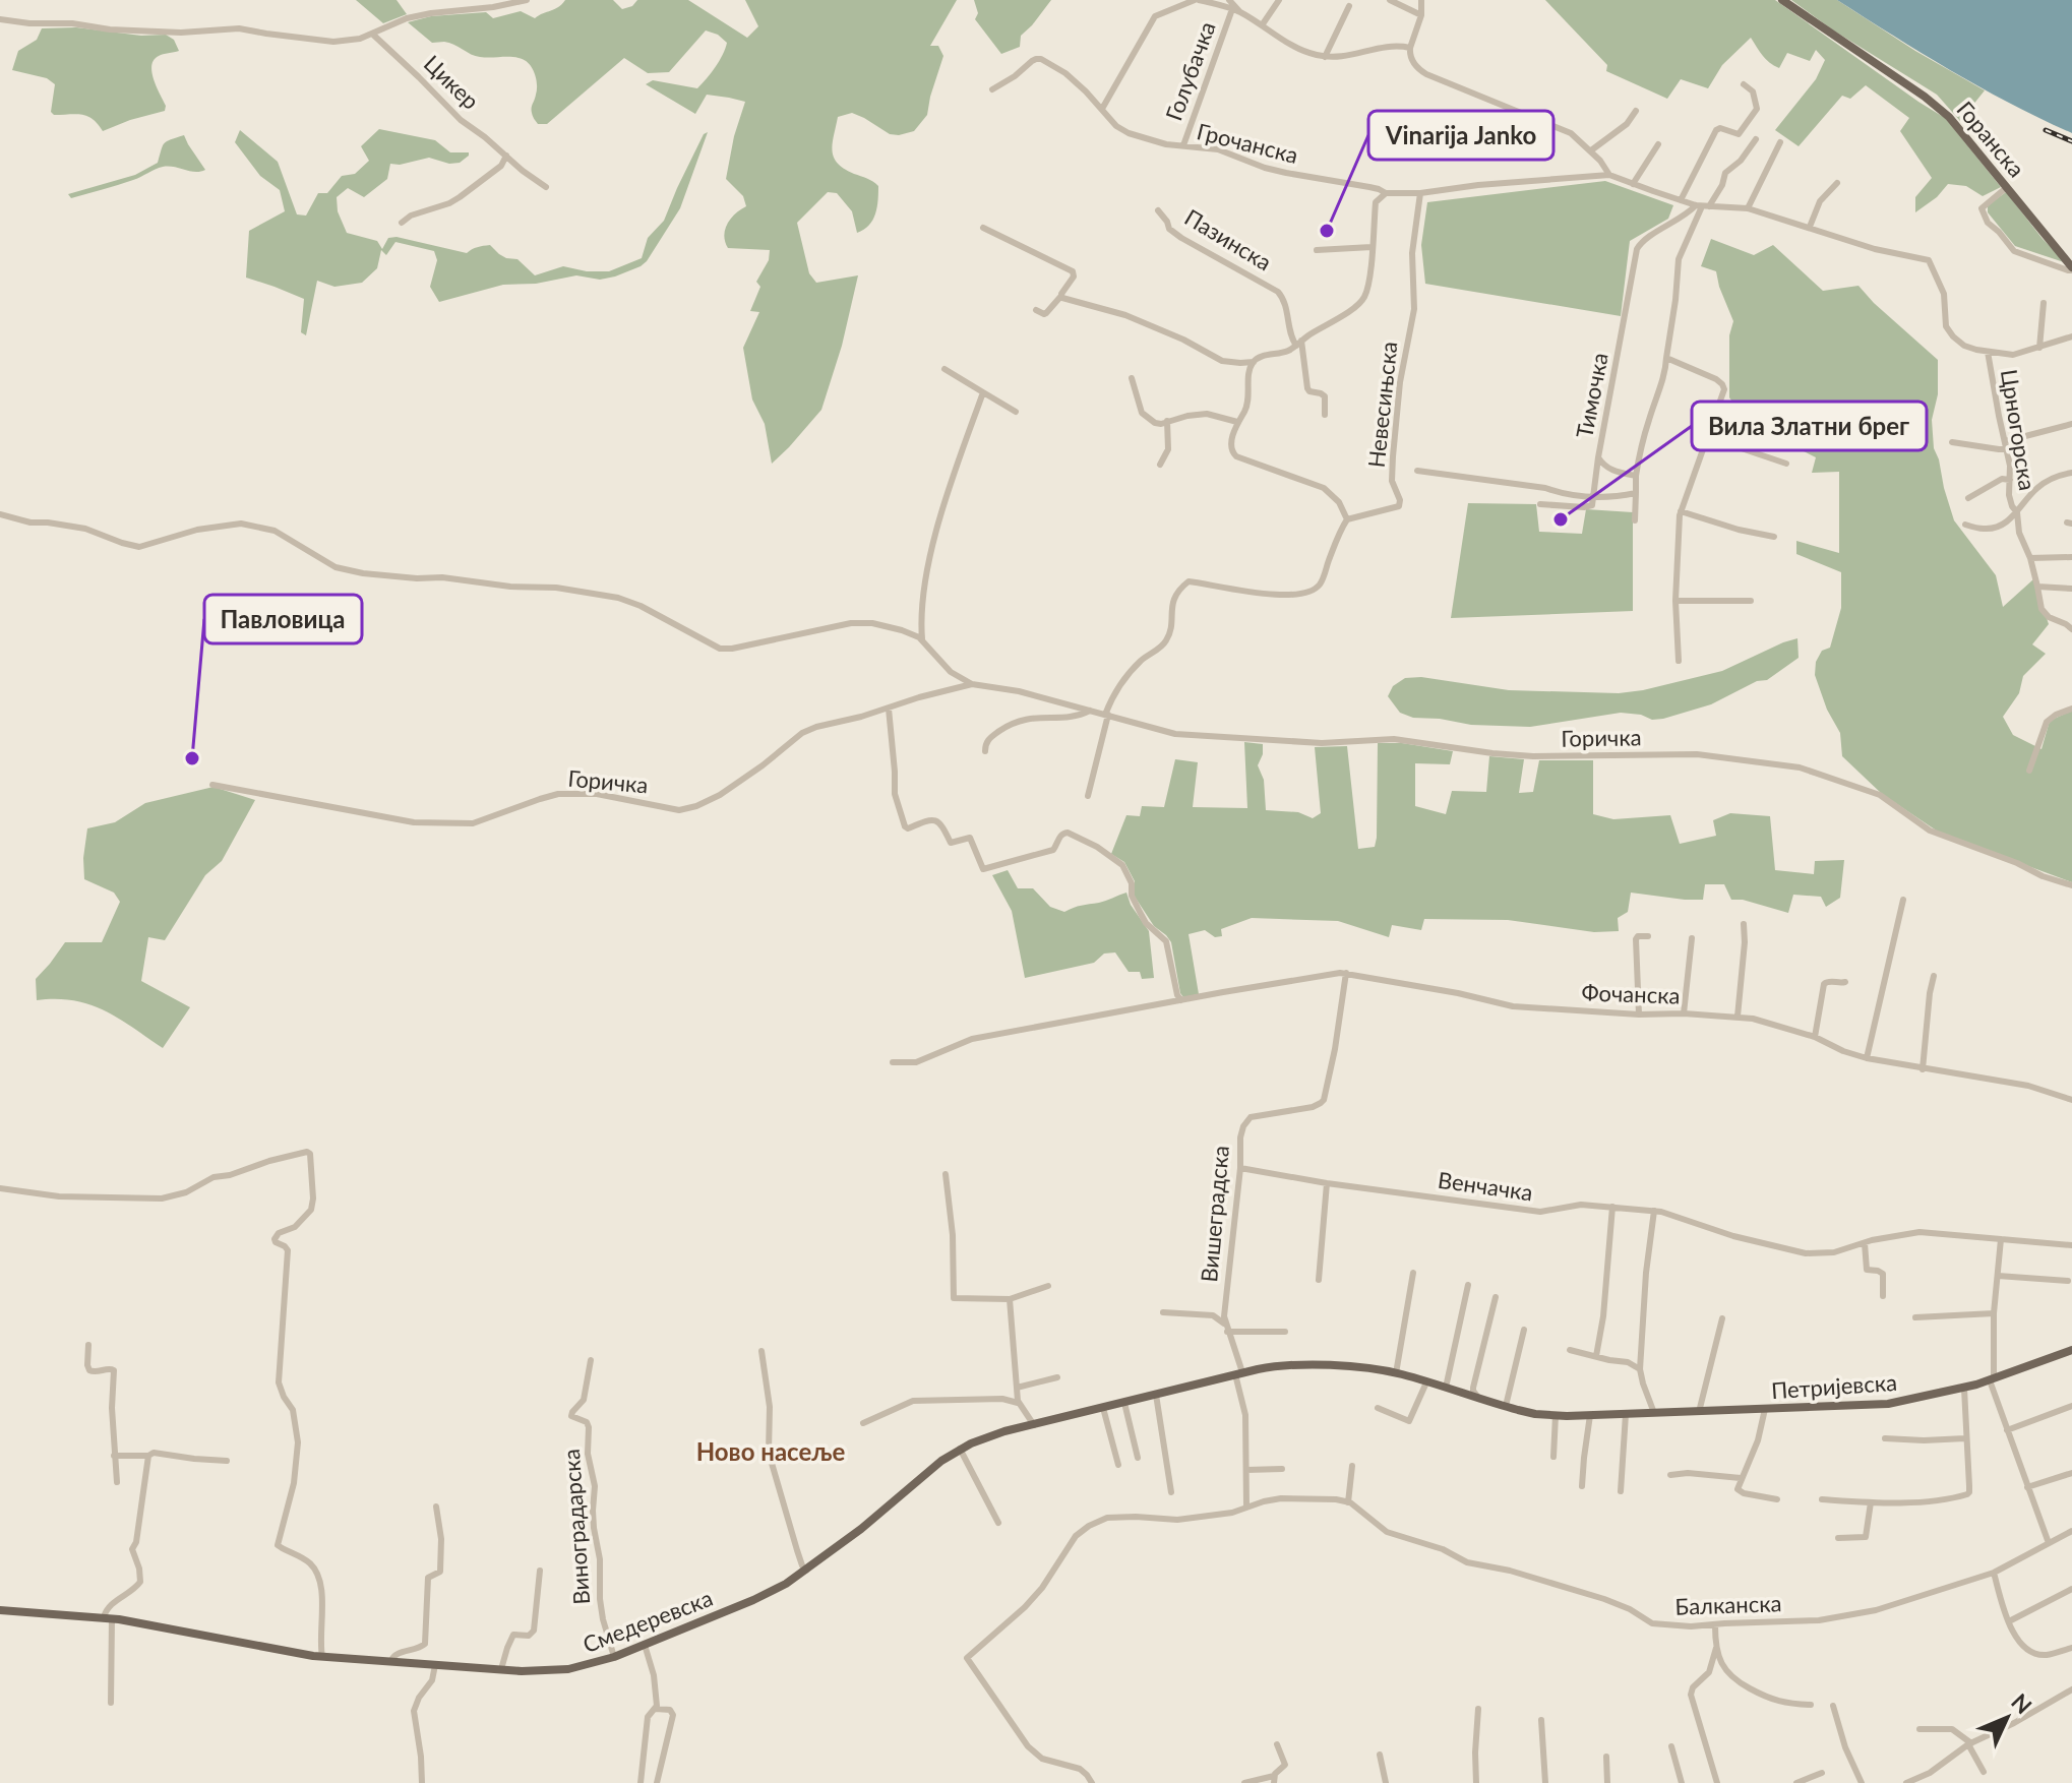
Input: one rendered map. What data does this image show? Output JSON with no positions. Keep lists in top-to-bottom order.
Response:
{
  "streets": {
    "main road": ["Горанска", "Петријевска", "Смедеревска"],
    "street": [
      "Голубачка",
      "Цикер",
      "Грочанска",
      "Пазинска",
      "Тимочка",
      "Невесињска",
      "Црногорска",
      "Горичка",
      "Фочанска",
      "Венчачка",
      "Вишеградска",
      "Виноградарска",
      "Балканска"
    ]
  },
  "crossings": [
    ["Голубачка", "Грочанска"],
    ["Грочанска", "Невесињска"],
    ["Фочанска", "Вишеградска"],
    ["Венчачка", "Вишеградска"],
    ["Вишеградска", "Петријевска"],
    ["Петријевска", "Смедеревска"],
    ["Виноградарска", "Смедеревска"]
  ],
  "districts": ["Ново насеље"],
  "places": ["Vinarija Janko", "Вила Златни брег", "Павловица"],
  "north": "top right"
}
